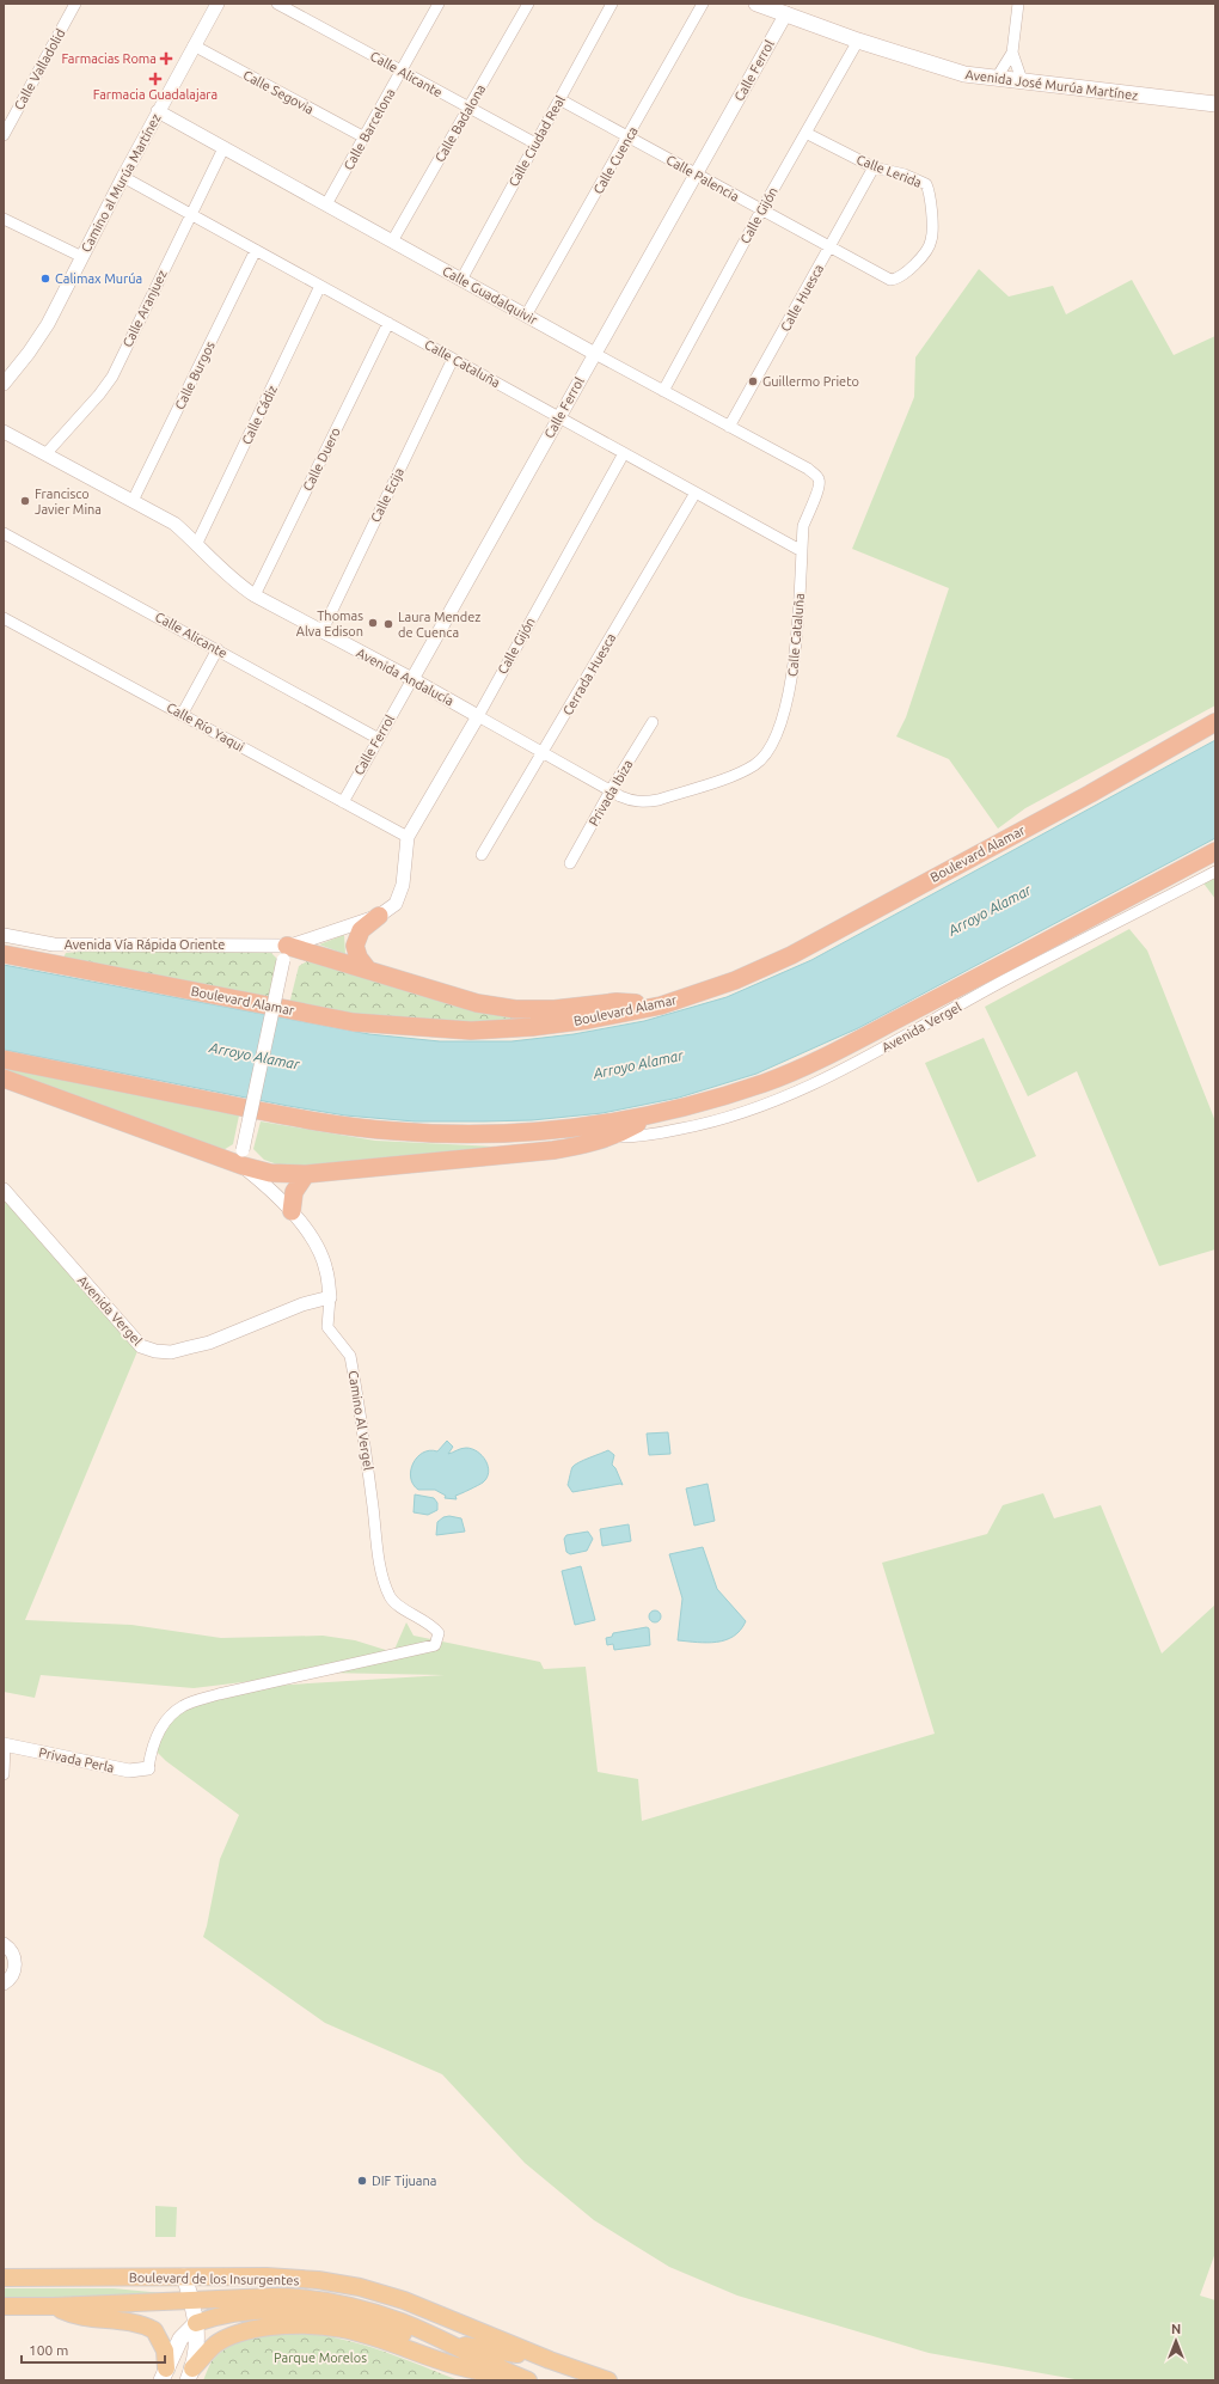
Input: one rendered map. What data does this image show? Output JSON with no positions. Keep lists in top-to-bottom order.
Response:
{
  "streets": {
    "highway": ["Boulevard Alamar"],
    "main road": ["Avenida José Murúa Martínez", "Boulevard de los Insurgentes"],
    "street": [
      "Calle Valladolid",
      "Calle Ferrol",
      "Calle Alicante",
      "Calle Segovia",
      "Calle Badalona",
      "Calle Barcelona",
      "Calle Ciudad Real",
      "Calle Cuenca",
      "Calle Lerida",
      "Calle Palencia",
      "Camino al Murúa Martínez",
      "Calle Gijón",
      "Calle Guadalquivir",
      "Calle Huesca",
      "Calle Aranjuez",
      "Calle Cataluña",
      "Calle Burgos",
      "Calle Cádiz",
      "Calle Duero",
      "Calle Ecija",
      "Cerrada Huesca",
      "Avenida Andalucía",
      "Calle Río Yaqui",
      "Privada Ibiza",
      "Avenida Vía Rápida Oriente",
      "Avenida Vergel",
      "Camino Al Vergel",
      "Privada Perla"
    ]
  },
  "crossings": [
    ["Calle Ferrol", "Calle Alicante"],
    ["Calle Ferrol", "Avenida José Murúa Martínez"],
    ["Calle Ferrol", "Calle Palencia"],
    ["Calle Ferrol", "Calle Guadalquivir"],
    ["Calle Ferrol", "Calle Cataluña"],
    ["Calle Ferrol", "Avenida Andalucía"],
    ["Calle Ferrol", "Calle Río Yaqui"],
    ["Calle Alicante", "Calle Badalona"],
    ["Calle Alicante", "Calle Barcelona"],
    ["Calle Alicante", "Calle Ciudad Real"],
    ["Avenida José Murúa Martínez", "Calle Gijón"],
    ["Calle Segovia", "Calle Barcelona"],
    ["Calle Segovia", "Camino al Murúa Martínez"],
    ["Calle Badalona", "Calle Guadalquivir"],
    ["Calle Barcelona", "Calle Guadalquivir"],
    ["Calle Ciudad Real", "Calle Palencia"],
    ["Calle Ciudad Real", "Calle Guadalquivir"],
    ["Calle Cuenca", "Calle Palencia"],
    ["Calle Cuenca", "Calle Guadalquivir"],
    ["Calle Lerida", "Calle Palencia"],
    ["Calle Lerida", "Calle Gijón"],
    ["Calle Lerida", "Calle Huesca"],
    ["Calle Palencia", "Calle Gijón"],
    ["Calle Palencia", "Calle Huesca"],
    ["Camino al Murúa Martínez", "Calle Guadalquivir"],
    ["Camino al Murúa Martínez", "Calle Cataluña"],
    ["Calle Gijón", "Calle Guadalquivir"],
    ["Calle Gijón", "Calle Cataluña"],
    ["Calle Gijón", "Avenida Andalucía"],
    ["Calle Gijón", "Calle Río Yaqui"],
    ["Calle Guadalquivir", "Calle Huesca"],
    ["Calle Guadalquivir", "Calle Aranjuez"],
    ["Calle Guadalquivir", "Calle Cataluña"],
    ["Calle Aranjuez", "Calle Cataluña"],
    ["Calle Aranjuez", "Avenida Andalucía"],
    ["Calle Cataluña", "Calle Burgos"],
    ["Calle Cataluña", "Calle Cádiz"],
    ["Calle Cataluña", "Calle Duero"],
    ["Calle Cataluña", "Calle Ecija"],
    ["Calle Cataluña", "Cerrada Huesca"],
    ["Calle Cataluña", "Avenida Andalucía"],
    ["Calle Burgos", "Avenida Andalucía"],
    ["Calle Cádiz", "Avenida Andalucía"],
    ["Calle Duero", "Avenida Andalucía"],
    ["Calle Ecija", "Avenida Andalucía"],
    ["Cerrada Huesca", "Avenida Andalucía"],
    ["Avenida Andalucía", "Privada Ibiza"],
    ["Avenida Vergel", "Camino Al Vergel"],
    ["Camino Al Vergel", "Privada Perla"]
  ],
  "water": ["Arroyo Alamar"],
  "parks": ["Parque Morelos"],
  "places": {
    "health": ["Farmacias Roma", "Farmacia Guadalajara"],
    "other": [
      "Calimax Murúa",
      "Guillermo Prieto",
      "Francisco Javier Mina",
      "Thomas Alva Edison",
      "Laura Mendez de Cuenca",
      "DIF Tijuana"
    ]
  },
  "scale_bar": "100 m",
  "north": "top"
}
